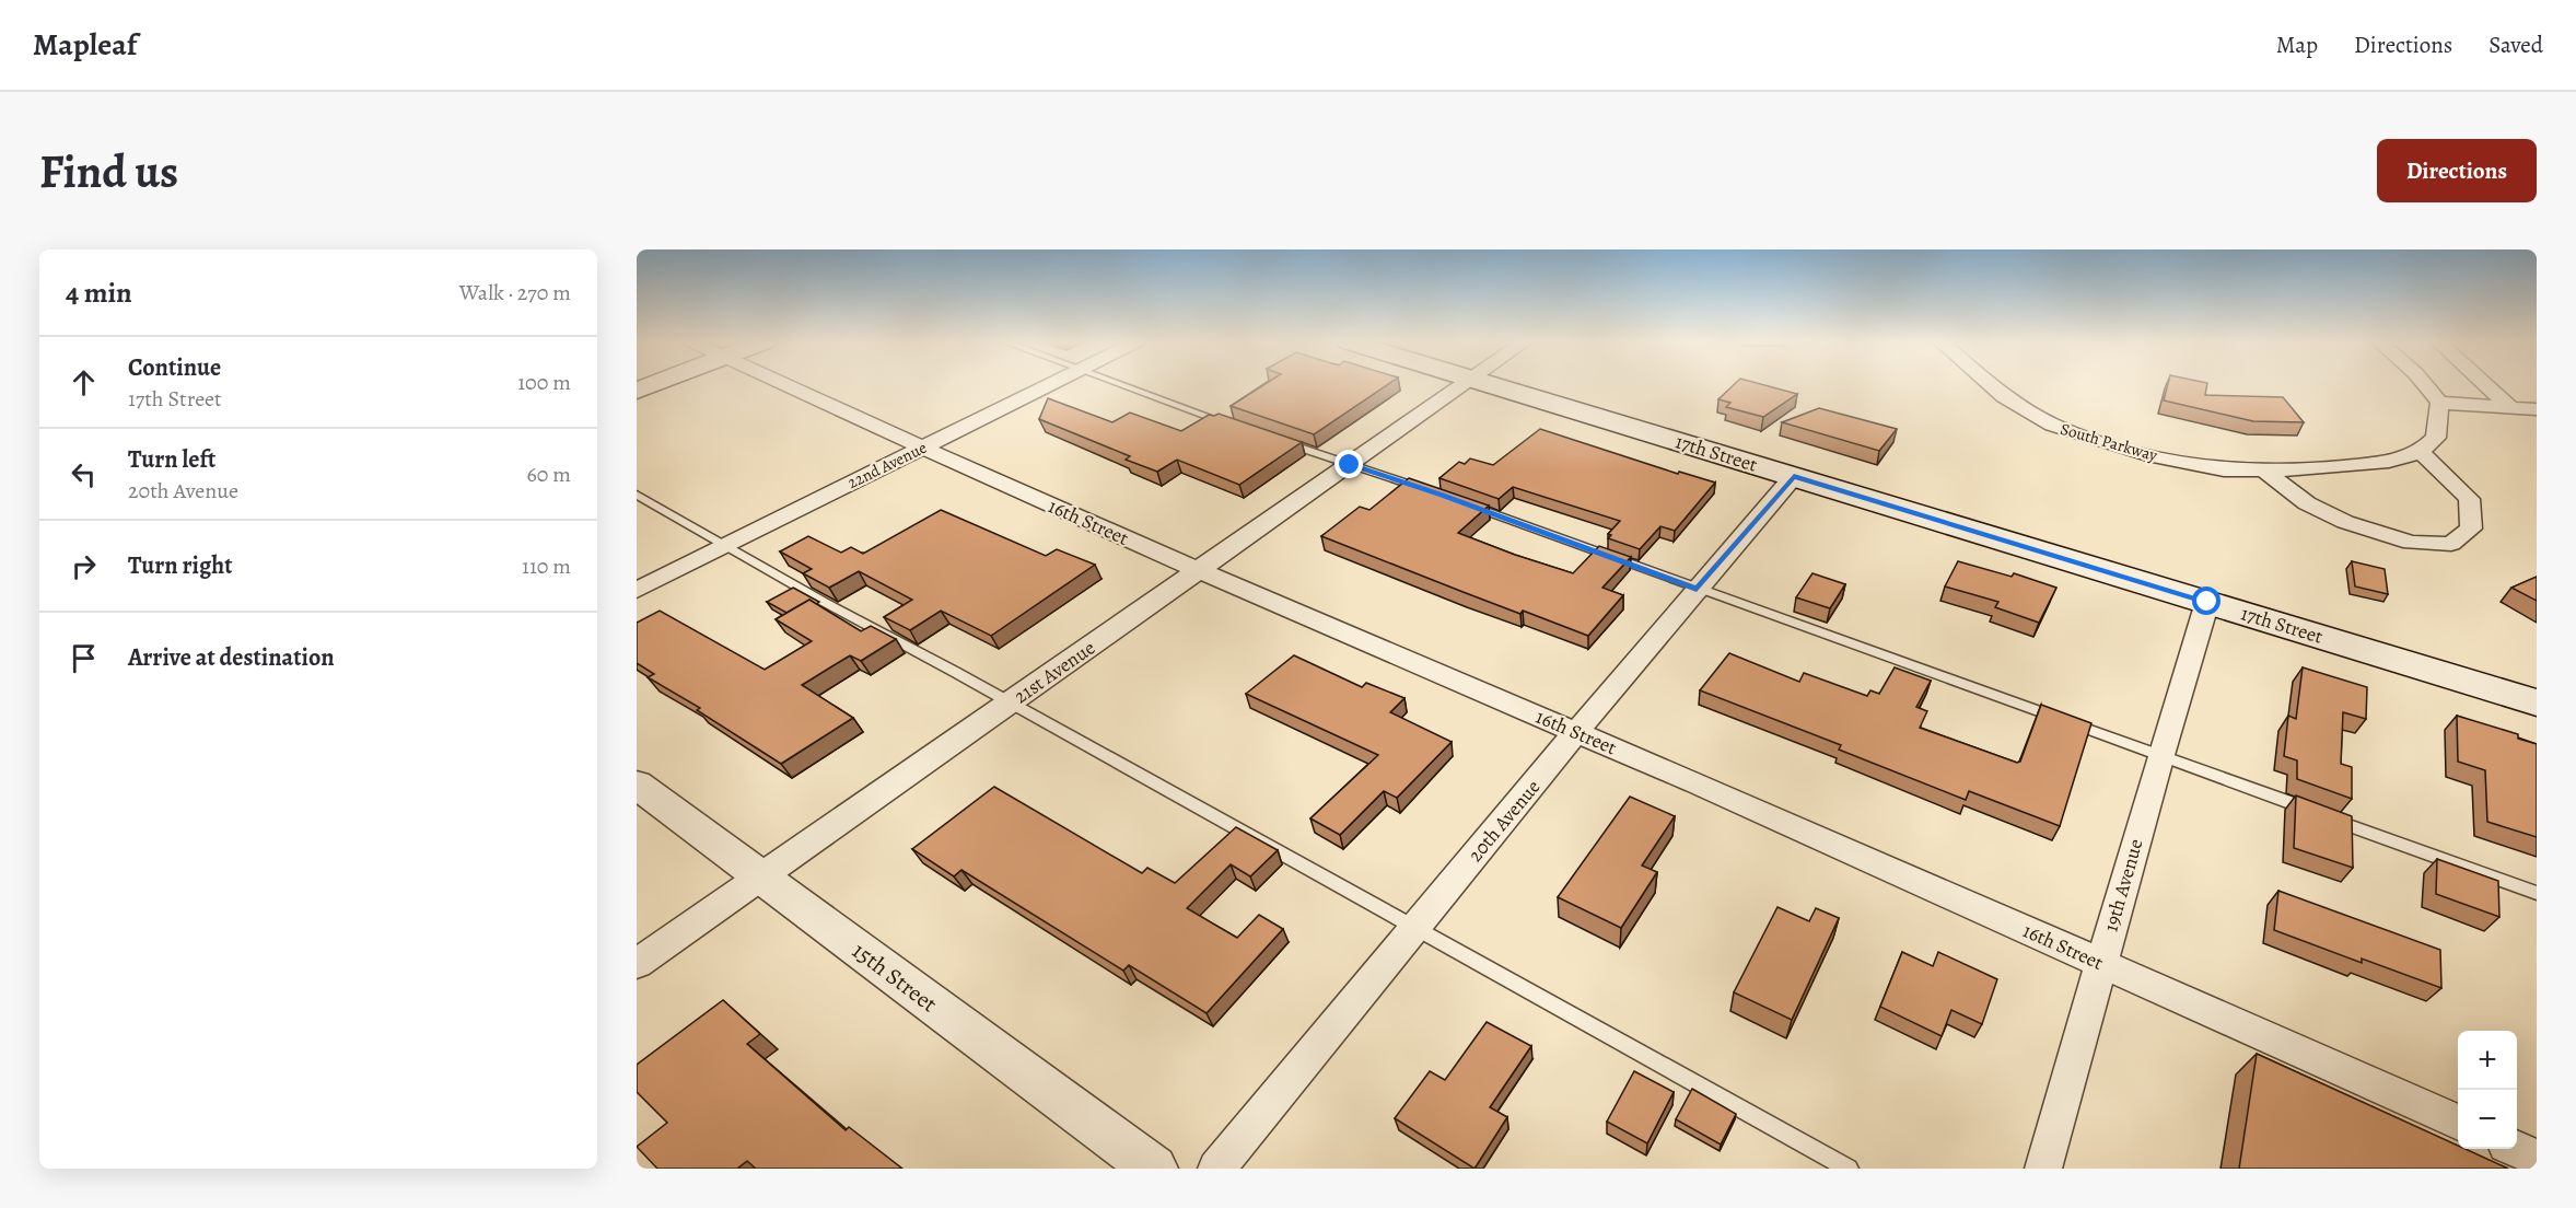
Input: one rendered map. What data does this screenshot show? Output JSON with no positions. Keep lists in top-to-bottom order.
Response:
{
  "streets": {
    "main road": ["17th Street"],
    "street": [
      "South Parkway",
      "22nd Avenue",
      "16th Street",
      "21st Avenue",
      "20th Avenue",
      "19th Avenue",
      "15th Street"
    ]
  },
  "crossings": [
    ["17th Street", "20th Avenue"],
    ["17th Street", "19th Avenue"],
    ["22nd Avenue", "16th Street"],
    ["16th Street", "21st Avenue"],
    ["16th Street", "20th Avenue"],
    ["16th Street", "19th Avenue"],
    ["21st Avenue", "15th Street"]
  ],
  "page": {
    "header": "Mapleaf",
    "nav": ["Map", "Directions", "Saved"],
    "buttons": "Directions",
    "title": "Find us",
    "heading": ["4 min", "Walk · 270 m"],
    "list": [
      ["Continue", "17th Street", "100 m"],
      ["Turn left", "20th Avenue", "60 m"],
      ["Turn right", "110 m"],
      "Arrive at destination"
    ],
    "map_buttons": ["+", "−"]
  }
}
